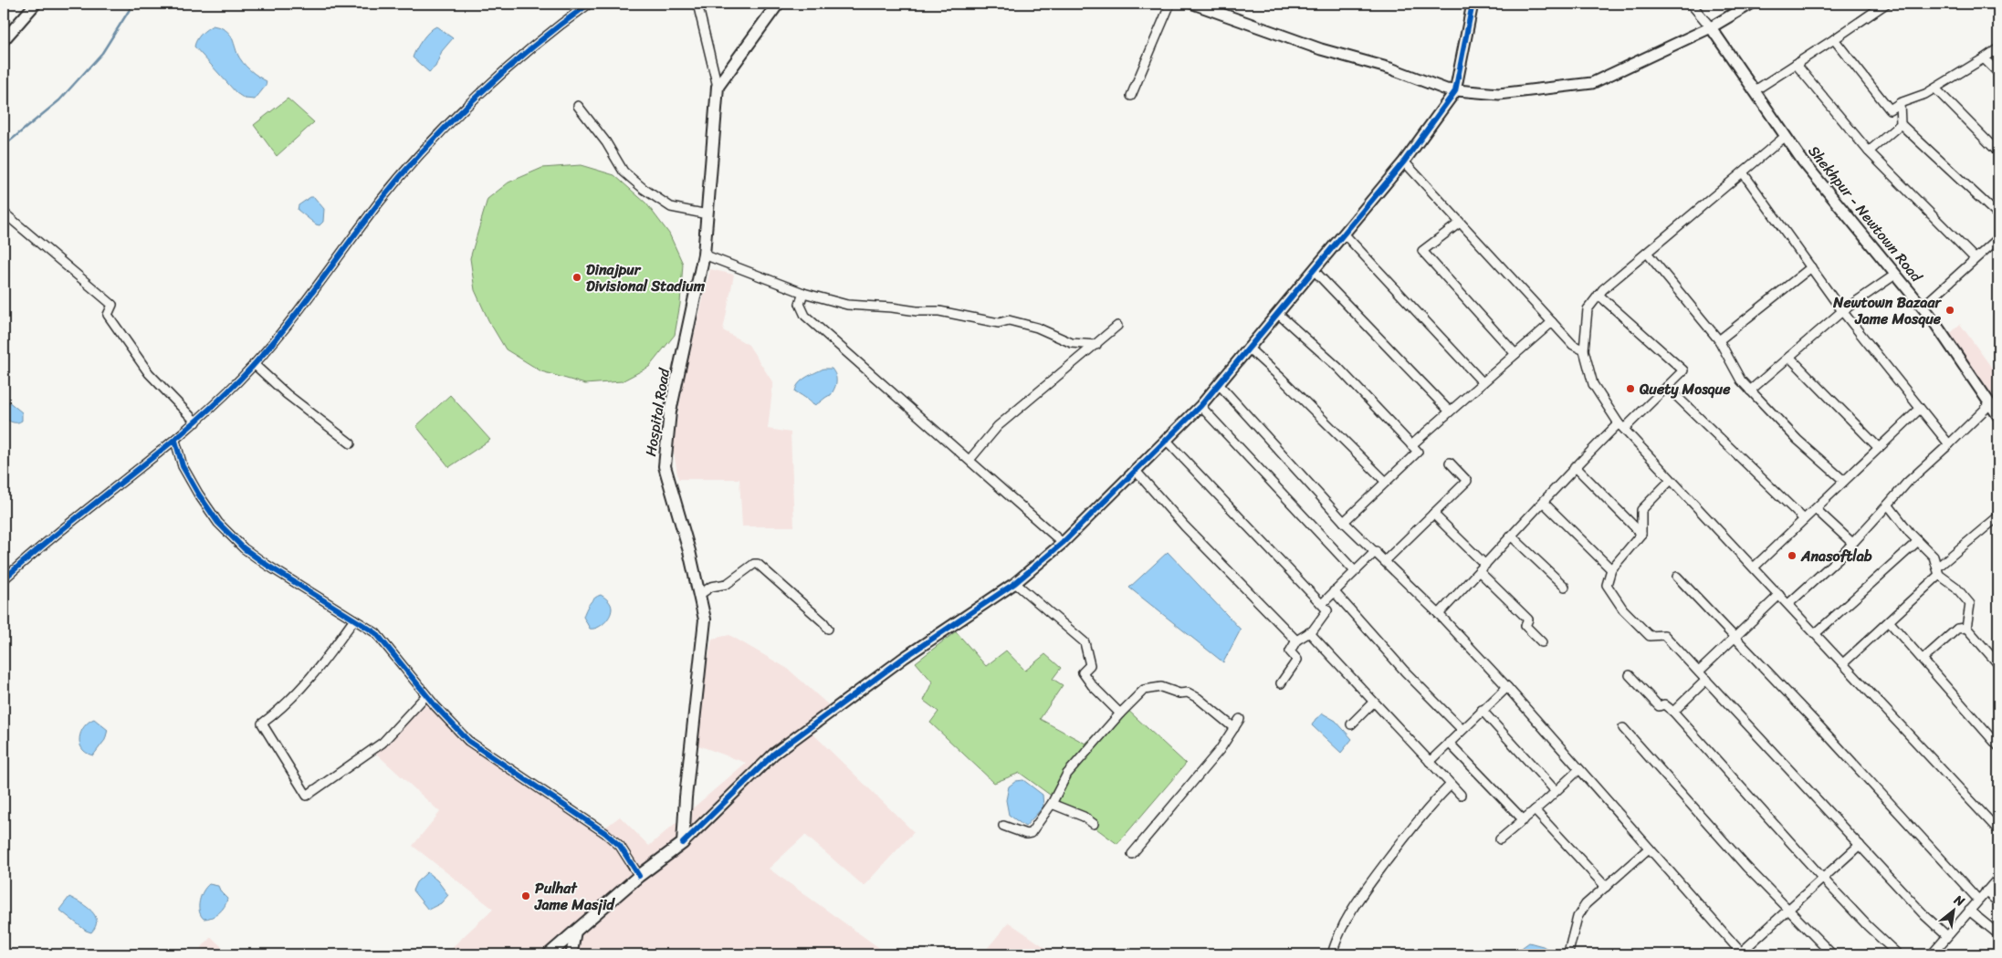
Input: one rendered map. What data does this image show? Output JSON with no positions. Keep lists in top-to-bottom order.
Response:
{
  "streets": {
    "main road": ["Hospital Road"],
    "street": ["Shekhpur - Newtown Road"]
  },
  "places": [
    "Dinajpur Divisional Stadium",
    "Newtown Bazaar Jame Mosque",
    "Quety Mosque",
    "Anasoftlab",
    "Pulhat Jame Masjid"
  ],
  "north": "top right"
}
